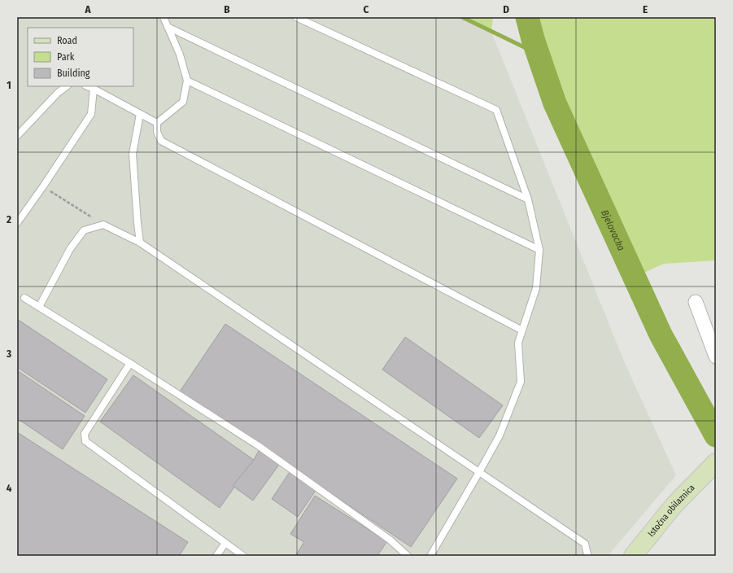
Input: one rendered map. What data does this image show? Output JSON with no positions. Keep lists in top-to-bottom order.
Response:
{
  "streets": {
    "main road": ["Istočna obilaznica"]
  },
  "water": ["Bjelovacka"],
  "legend": ["Road", "Park", "Building"],
  "grid": {
    "columns": [
      "A",
      "B",
      "C",
      "D",
      "E"
    ],
    "rows": [
      "1",
      "2",
      "3",
      "4"
    ]
  }
}
